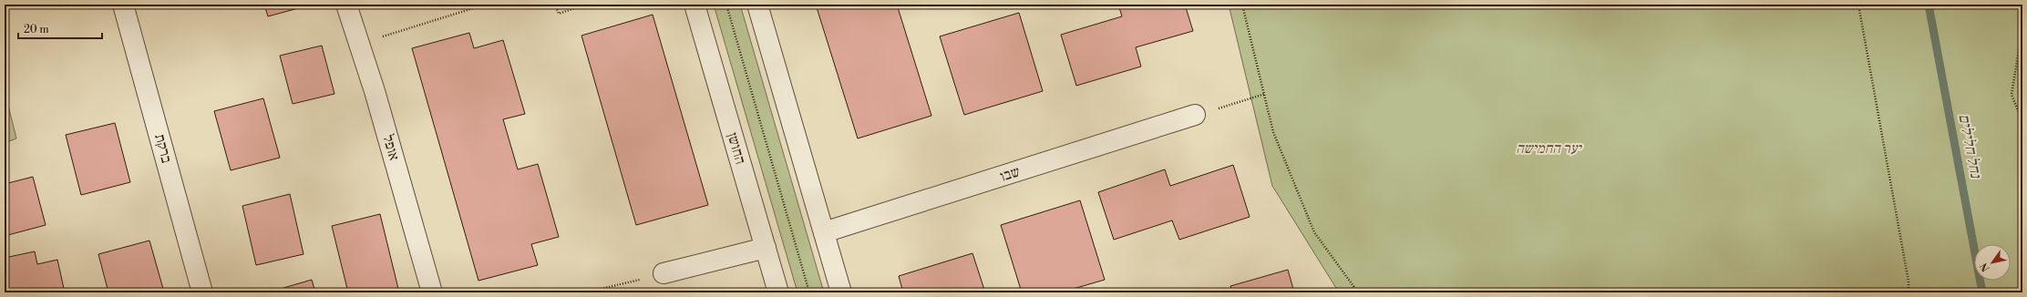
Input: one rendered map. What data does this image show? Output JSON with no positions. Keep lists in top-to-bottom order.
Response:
{
  "streets": {
    "street": [
      "אופל",
      "ברקת",
      "החושן",
      "שבו"
    ]
  },
  "water": ["נחל חלילים"],
  "parks": ["יער החמישה"],
  "scale_bar": "20 m",
  "north": "bottom left"
}
